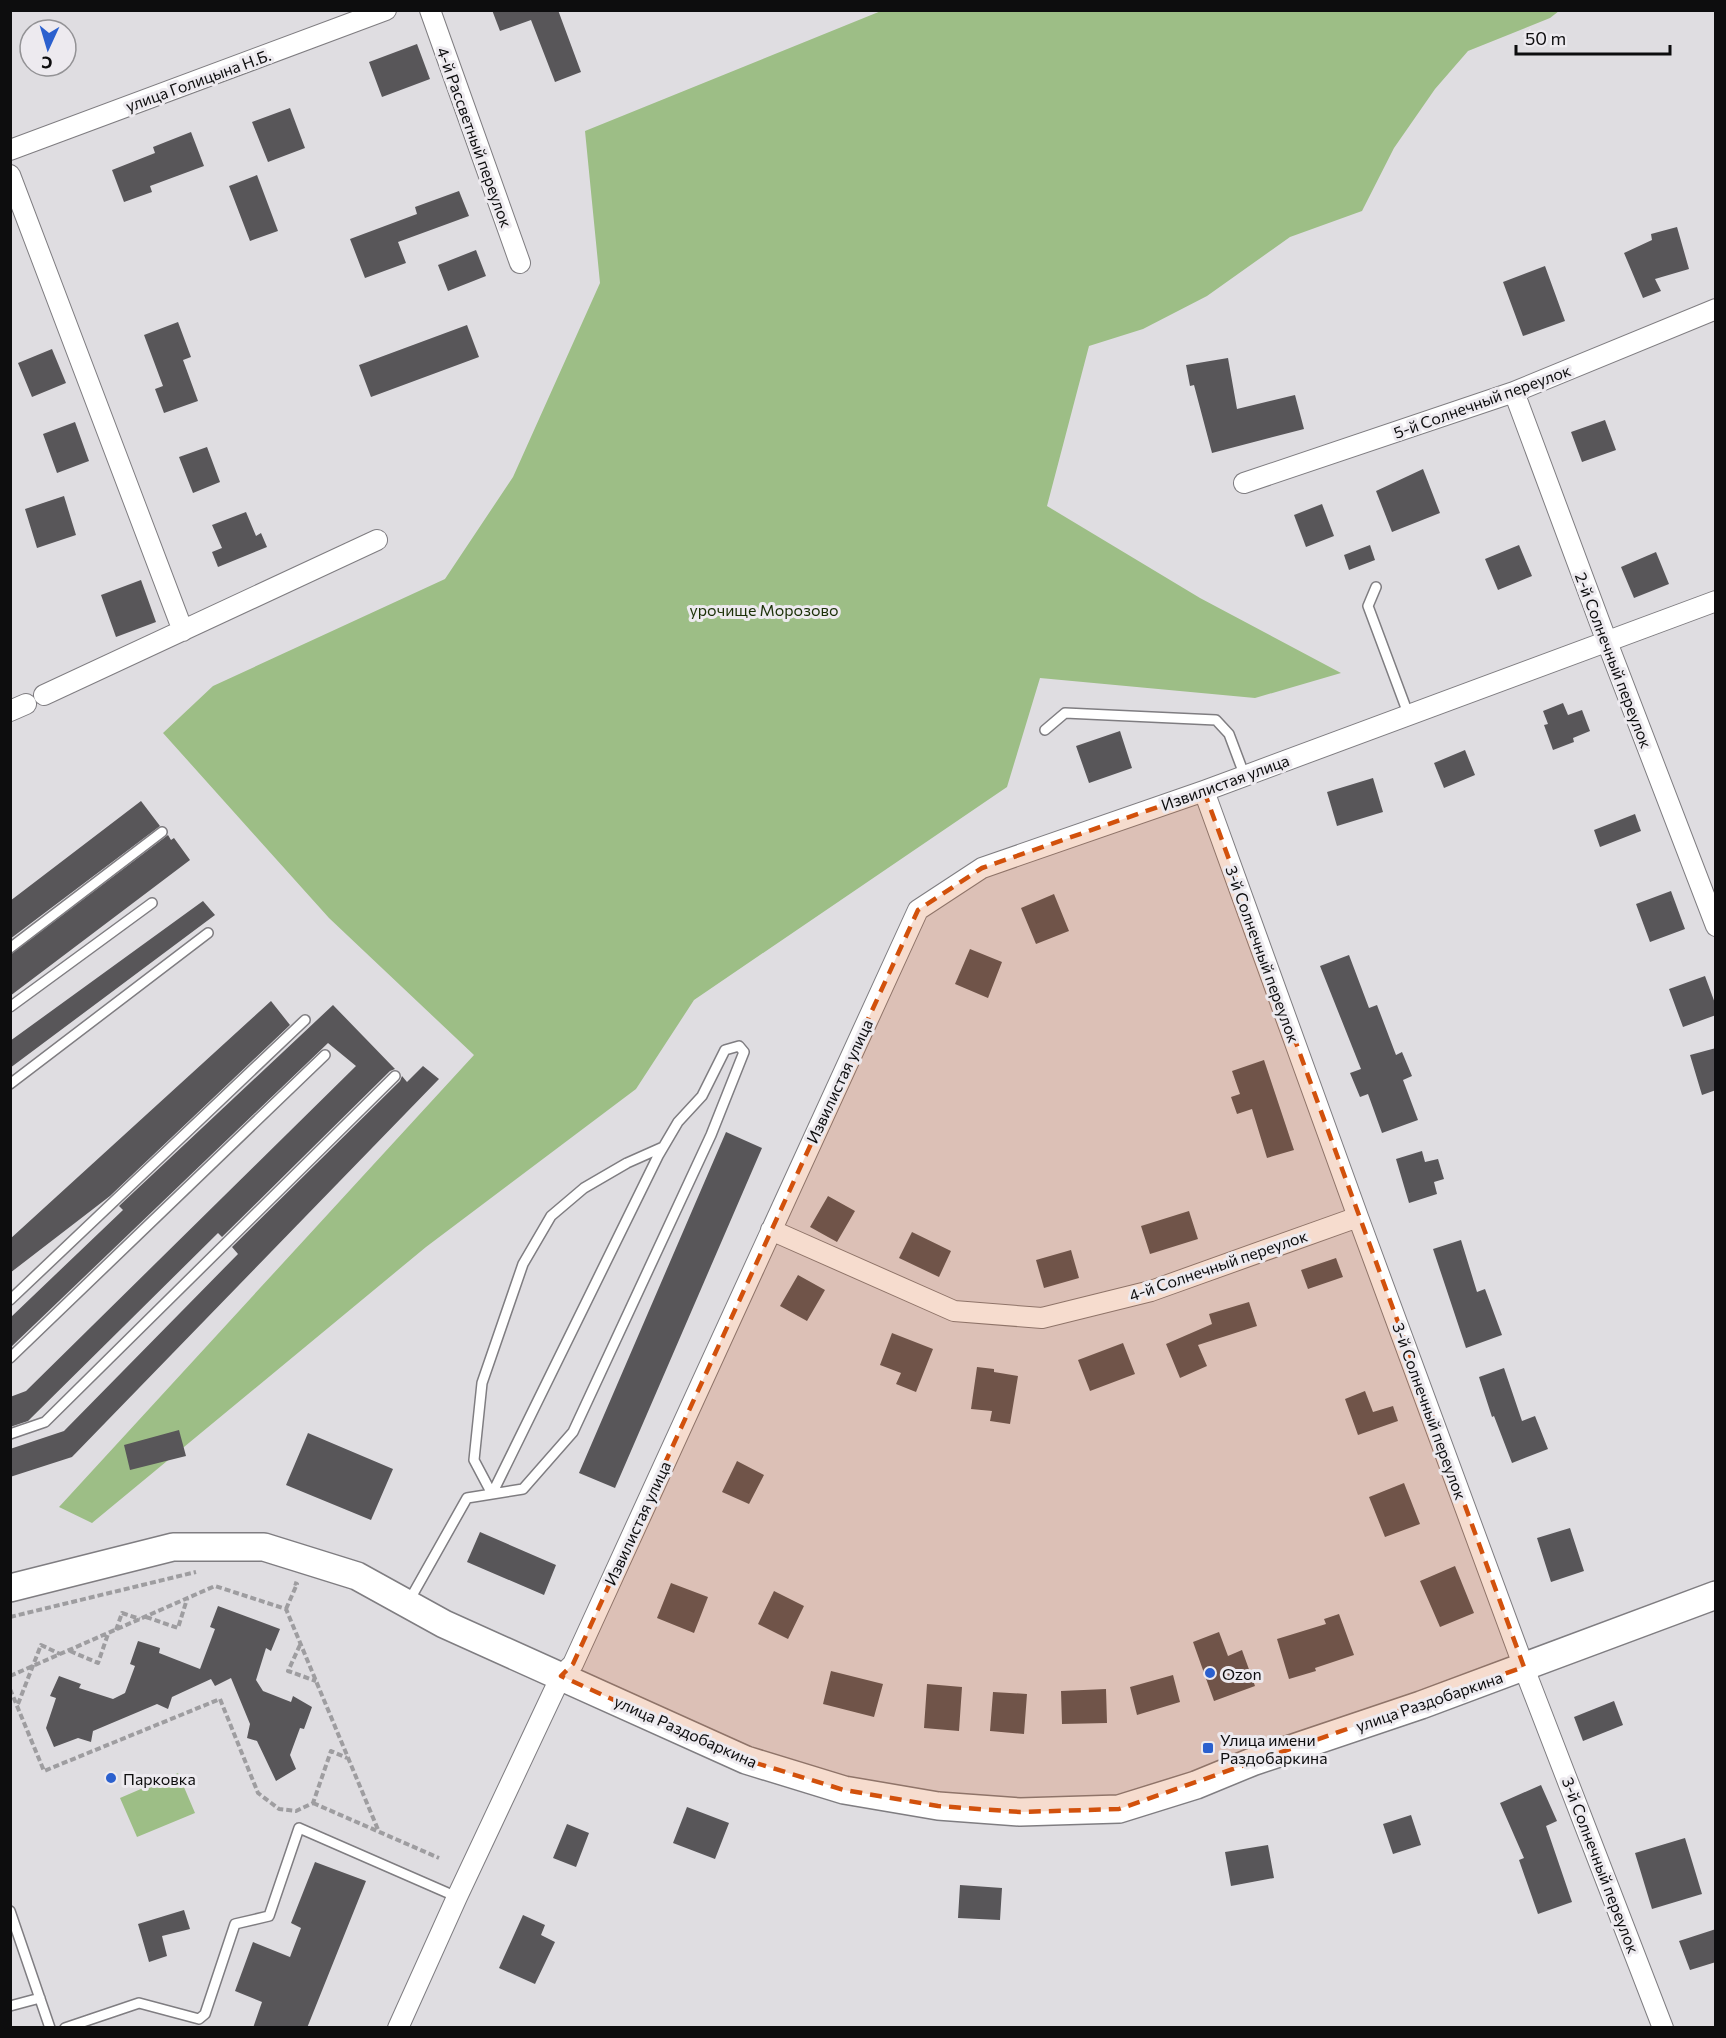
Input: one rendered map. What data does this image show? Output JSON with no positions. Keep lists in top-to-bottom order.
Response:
{
  "streets": {
    "street": [
      "улица Голицына Н.Б.",
      "4-й Рассветный переулок",
      "5-й Солнечный переулок",
      "2-й Солнечный переулок",
      "Извилистая улица",
      "3-й Солнечный переулок",
      "4-й Солнечный переулок",
      "улица Раздобаркина"
    ]
  },
  "crossings": [
    ["5-й Солнечный переулок", "2-й Солнечный переулок"],
    ["2-й Солнечный переулок", "Извилистая улица"],
    ["Извилистая улица", "3-й Солнечный переулок"],
    ["Извилистая улица", "4-й Солнечный переулок"],
    ["Извилистая улица", "улица Раздобаркина"],
    ["3-й Солнечный переулок", "4-й Солнечный переулок"],
    ["3-й Солнечный переулок", "улица Раздобаркина"]
  ],
  "parks": ["урочище Морозово"],
  "places": {
    "other": ["Ozon", "Парковка"],
    "transit": ["Улица имени Раздобаркина"]
  },
  "scale_bar": "50 m",
  "north": "bottom"
}
